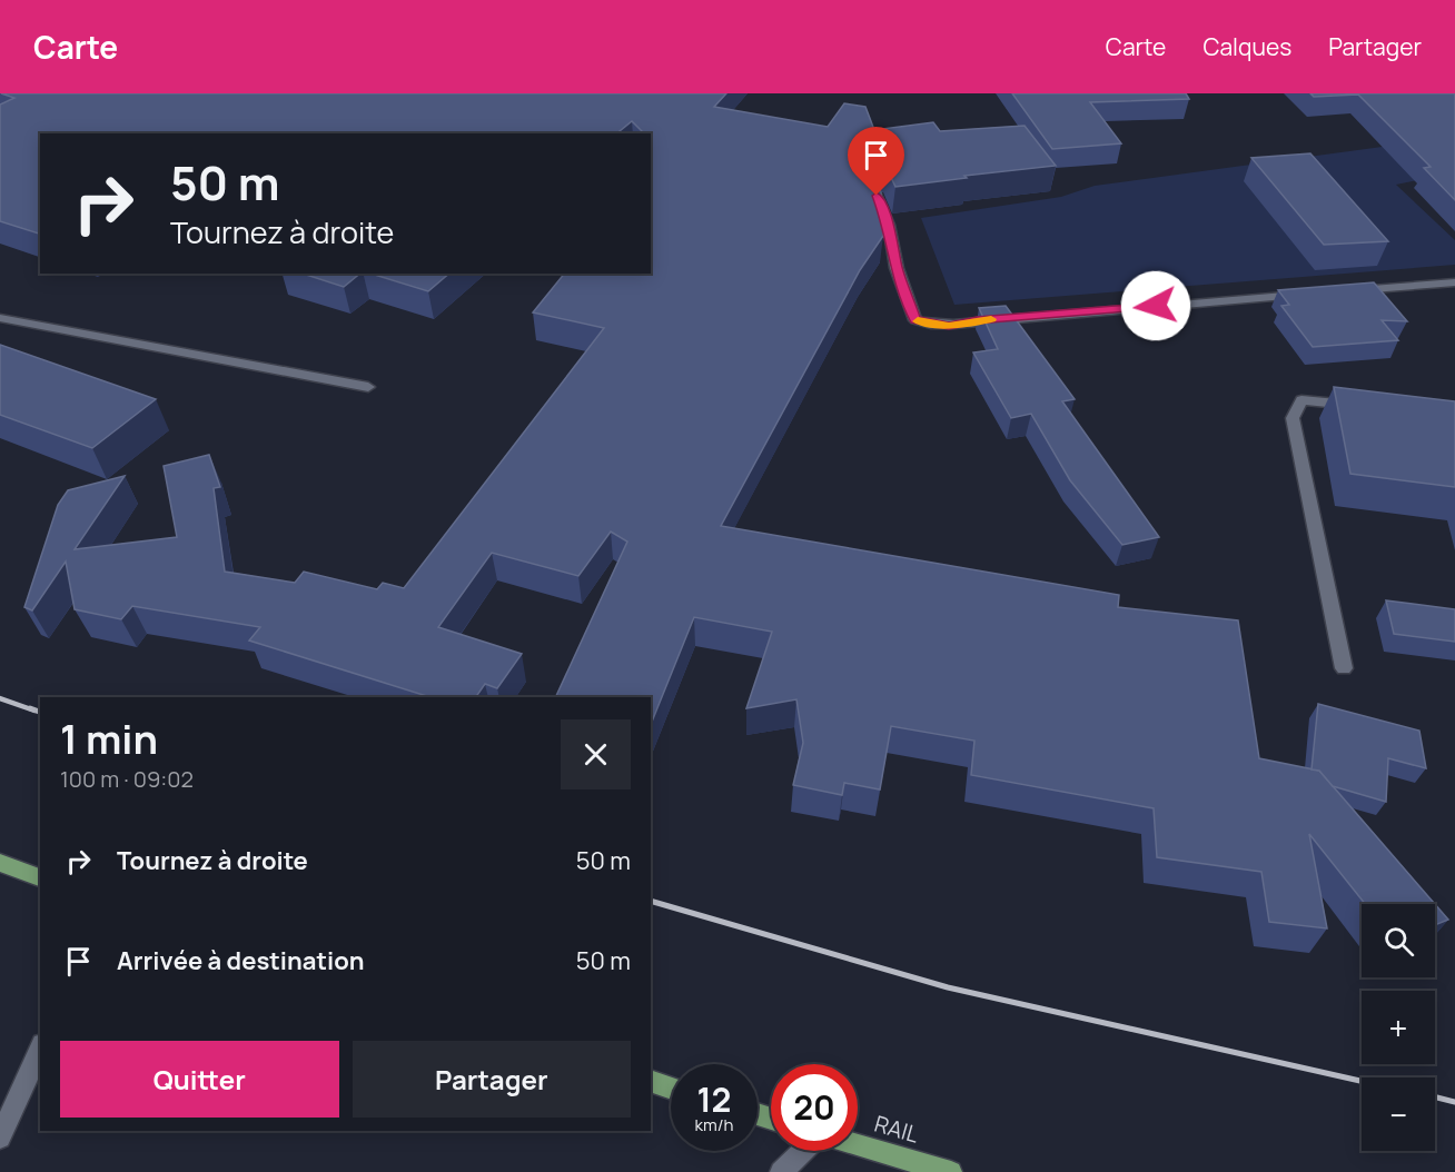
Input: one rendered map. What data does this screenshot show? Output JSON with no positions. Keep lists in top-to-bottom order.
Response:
{
  "streets": {
    "main road": ["RAIL"]
  },
  "page": {
    "header": "Carte",
    "nav": ["Carte", "Calques", "Partager"],
    "turn": ["50 m", "Tournez à droite"],
    "heading": ["1 min", "100 m · 09:02"],
    "list": [
      {
        "name": "Tournez à droite",
        "value": "50 m"
      },
      {
        "name": "Arrivée à destination",
        "value": "50 m"
      }
    ],
    "map_buttons": ["+", "−"],
    "buttons": ["Quitter", "Partager"],
    "speed": "12 km/h",
    "limit": "20"
  }
}
